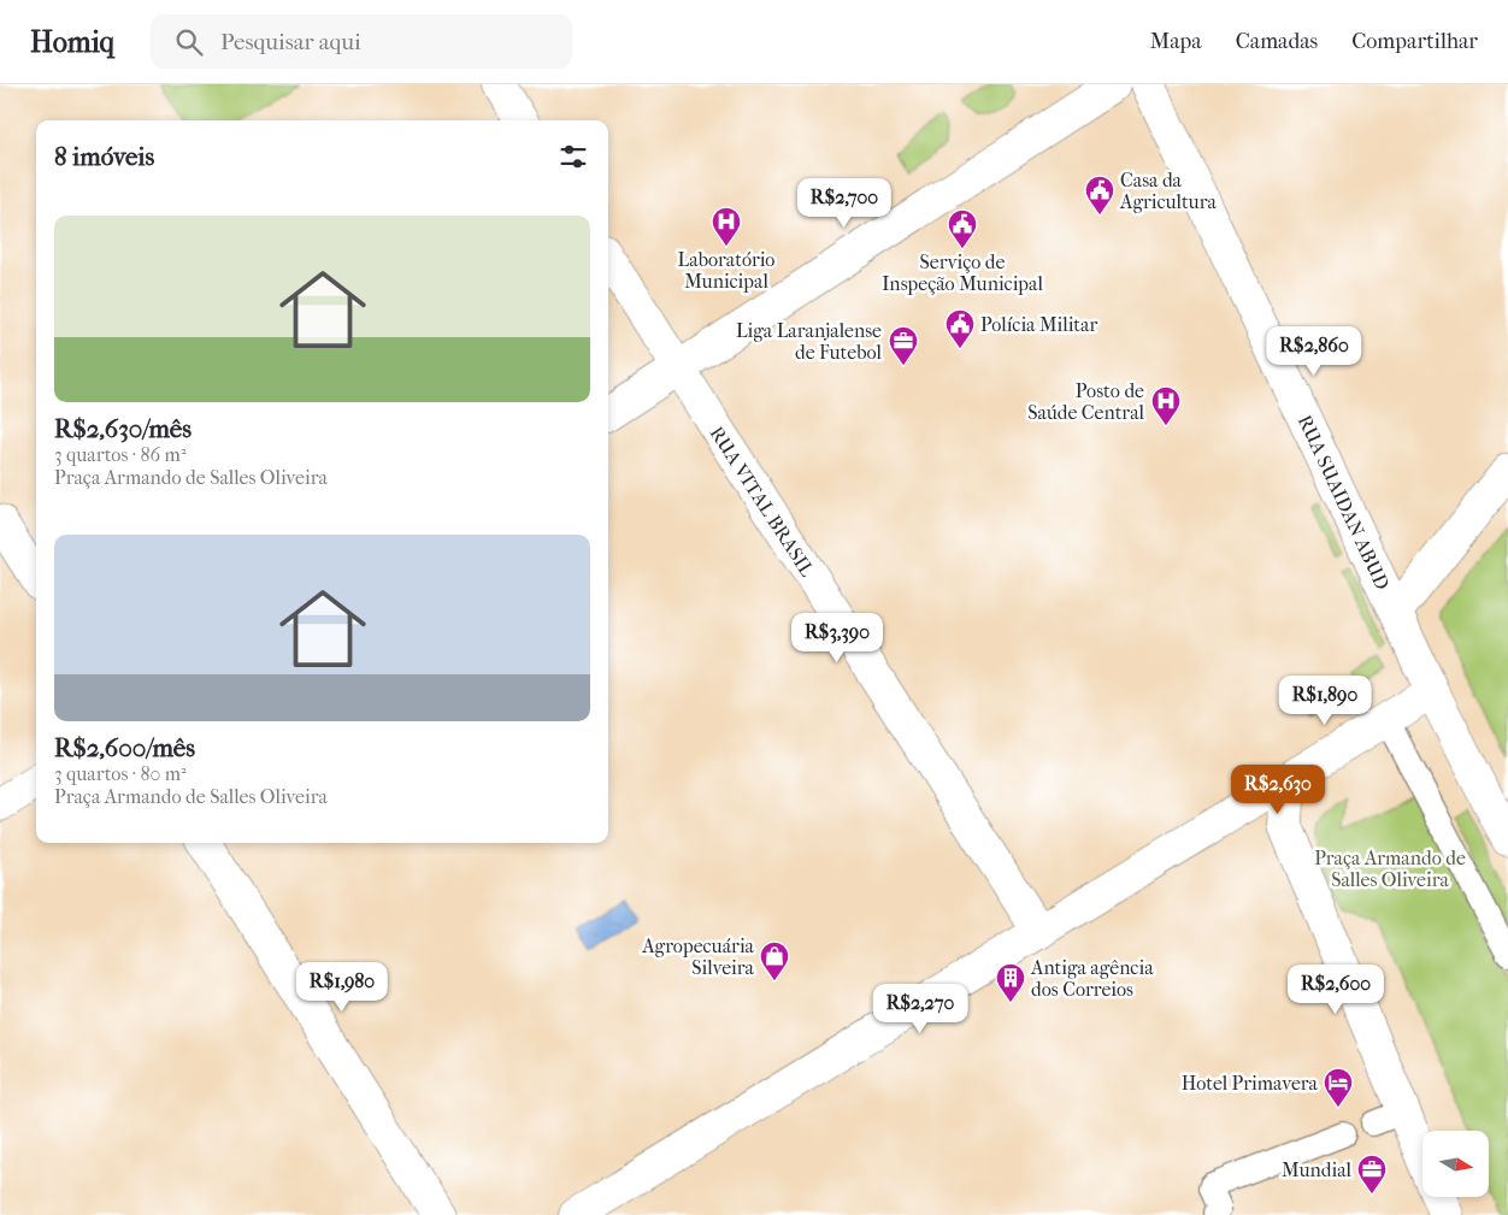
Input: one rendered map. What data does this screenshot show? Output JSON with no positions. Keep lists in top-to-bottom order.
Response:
{
  "streets": {
    "street": ["RUA VITAL BRASIL", "RUA SUAIDAN ABUD"]
  },
  "parks": ["Praça Armando de Salles Oliveira"],
  "places": {
    "public building": ["Casa da Agricultura", "Serviço de Inspeção Municipal", "Polícia Militar"],
    "hospital": ["Laboratório Municipal", "Posto de Saúde Central"],
    "office": ["Liga Laranjalense de Futebol", "Mundial"],
    "shop": ["Agropecuária Silveira"],
    "building": ["Antiga agência dos Correios"],
    "hotel": ["Hotel Primavera"]
  },
  "north": "right",
  "page": {
    "header": "Homiq",
    "search": "Pesquisar aqui",
    "nav": ["Mapa", "Camadas", "Compartilhar"],
    "heading": "8 imóveis",
    "price": [
      "R$2,700",
      "R$2,860",
      "R$3,390",
      "R$1,890",
      "R$2,630",
      "R$1,980",
      "R$2,600",
      "R$2,270"
    ],
    "list": [
      {
        "name": "R$2,630/mês",
        "note": "3 quartos · 86 m² · Praça Armando de Salles Oliveira"
      },
      {
        "name": "R$2,600/mês",
        "note": "3 quartos · 80 m² · Praça Armando de Salles Oliveira"
      }
    ]
  }
}
